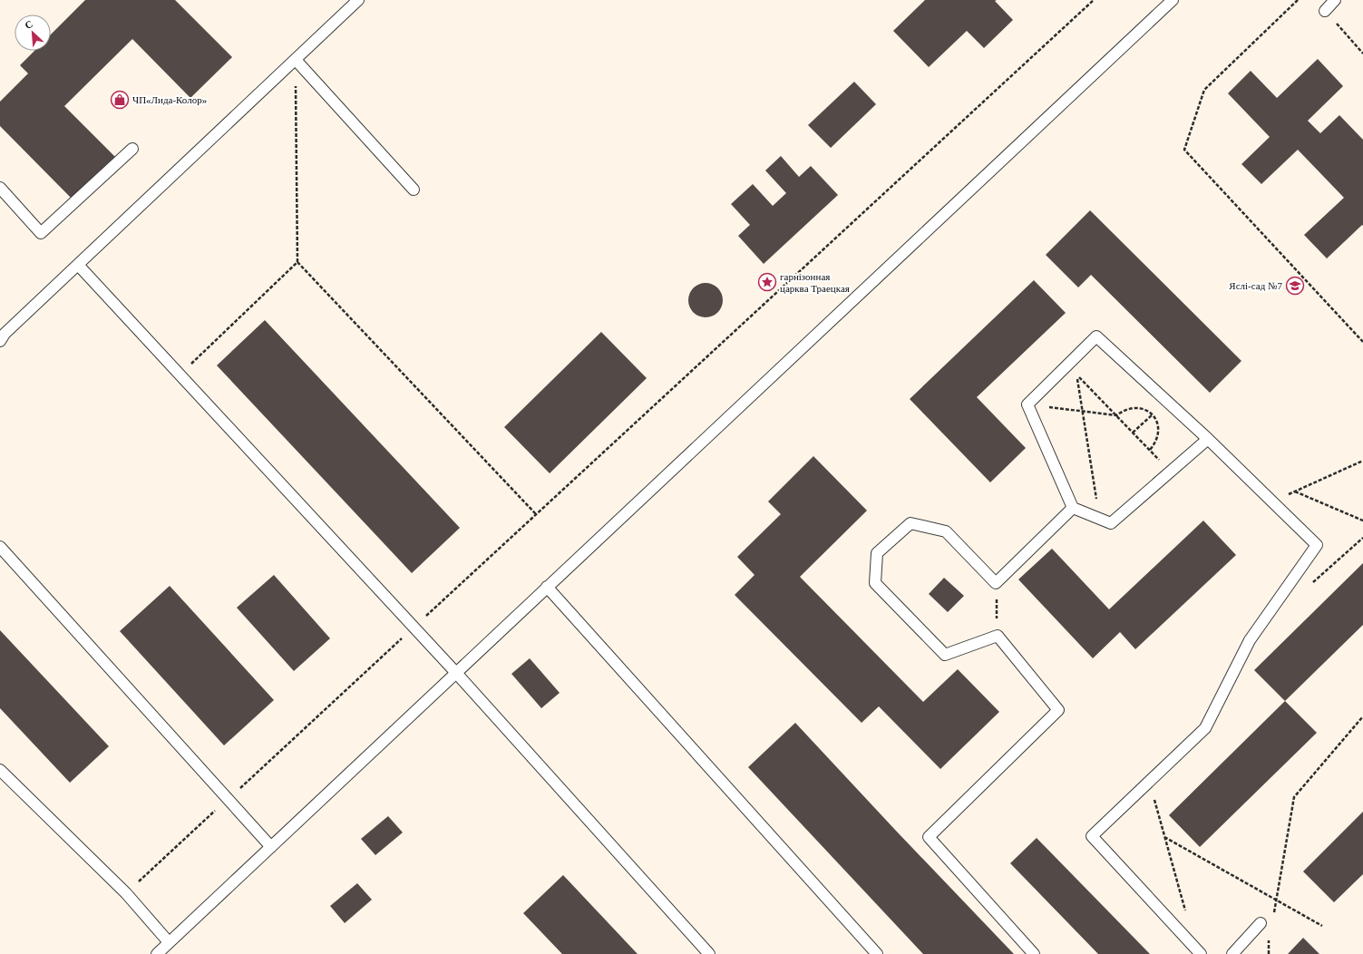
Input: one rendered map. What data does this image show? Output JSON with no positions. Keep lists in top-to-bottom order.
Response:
{
  "places": {
    "shop": ["ЧП«Лида-Колор»"],
    "place": ["гарнізонная царква Траецкая"],
    "school or university": ["Яслі-сад №7"]
  },
  "north": "top left"
}
